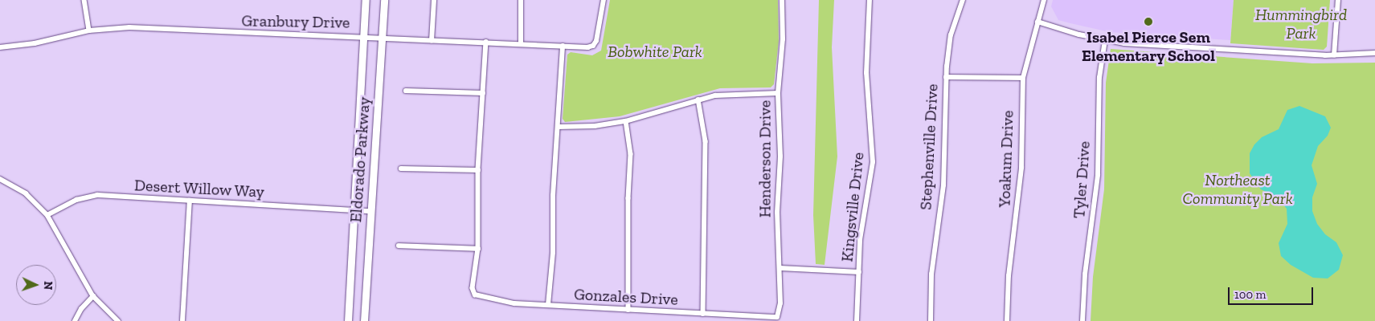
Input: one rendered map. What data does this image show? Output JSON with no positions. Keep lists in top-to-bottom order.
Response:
{
  "streets": {
    "main road": ["Eldorado Parkway"],
    "street": [
      "Granbury Drive",
      "Stephenville Drive",
      "Henderson Drive",
      "Yoakum Drive",
      "Tyler Drive",
      "Desert Willow Way",
      "Kingsville Drive",
      "Gonzales Drive"
    ]
  },
  "crossings": [
    ["Granbury Drive", "Eldorado Parkway"],
    ["Henderson Drive", "Gonzales Drive"],
    ["Eldorado Parkway", "Desert Willow Way"]
  ],
  "parks": ["Hummingbird Park", "Bobwhite Park", "Northeast Community Park"],
  "places": ["Isabel Pierce Sem Elementary School"],
  "scale_bar": "100 m",
  "north": "right"
}
